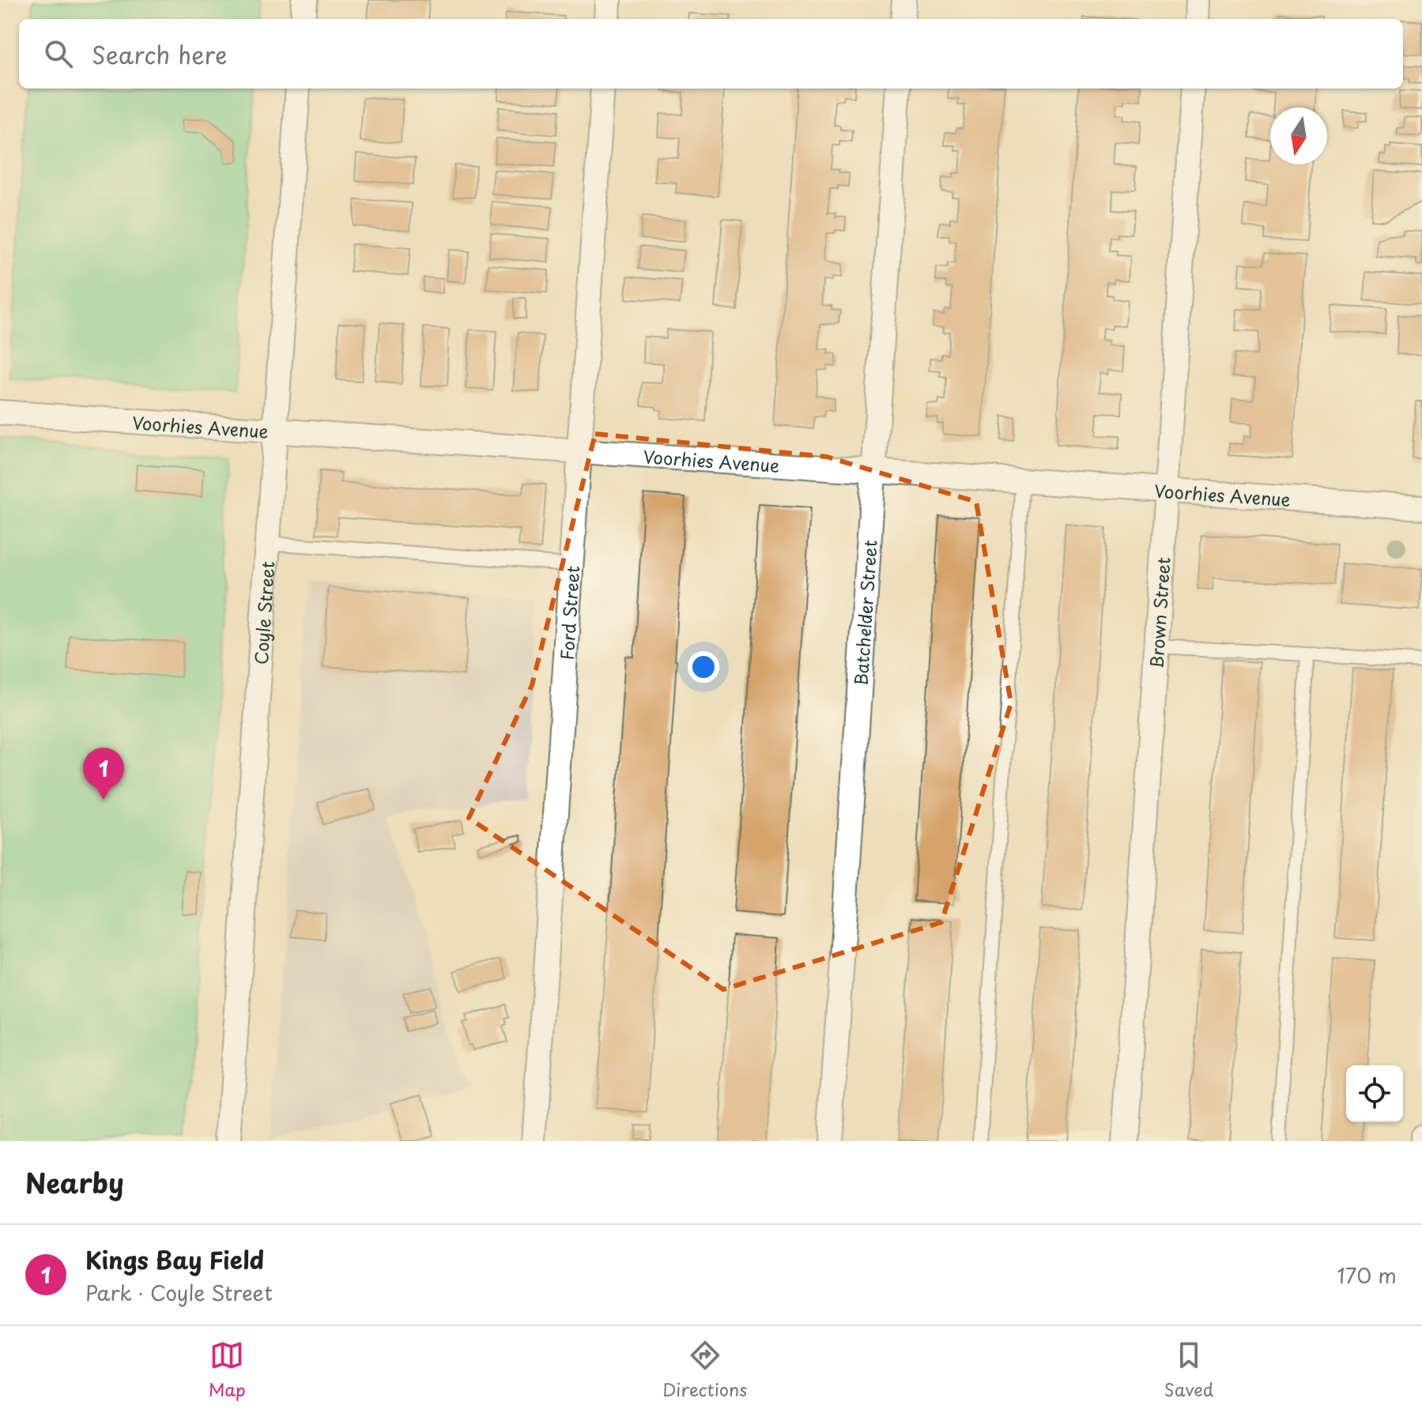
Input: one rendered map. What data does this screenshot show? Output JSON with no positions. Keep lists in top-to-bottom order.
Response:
{
  "streets": {
    "street": [
      "Voorhies Avenue",
      "Coyle Street",
      "Ford Street",
      "Batchelder Street",
      "Brown Street"
    ]
  },
  "crossings": [
    ["Voorhies Avenue", "Coyle Street"],
    ["Voorhies Avenue", "Ford Street"],
    ["Voorhies Avenue", "Batchelder Street"],
    ["Voorhies Avenue", "Brown Street"]
  ],
  "north": "bottom",
  "page": {
    "search": "Search here",
    "pins": "1",
    "heading": "Nearby",
    "list": [
      {
        "mark": "1",
        "name": "Kings Bay Field",
        "note": "Park · Coyle Street",
        "value": "170 m"
      }
    ],
    "nav": ["Map", "Directions", "Saved"]
  }
}
